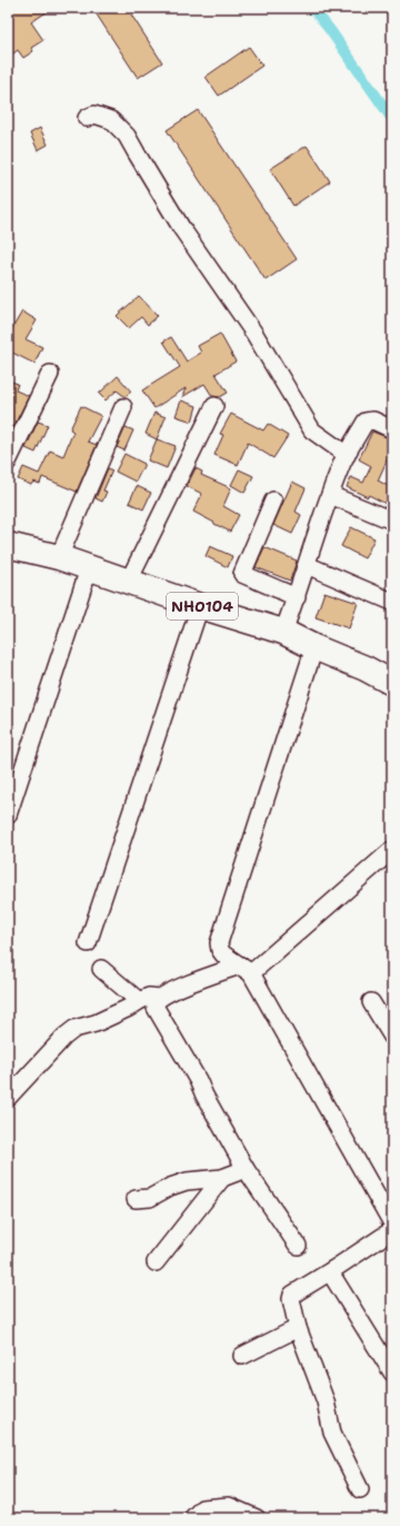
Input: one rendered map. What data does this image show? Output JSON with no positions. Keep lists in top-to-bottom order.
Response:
{
  "streets": {
    "highway": ["NH0104"]
  }
}
